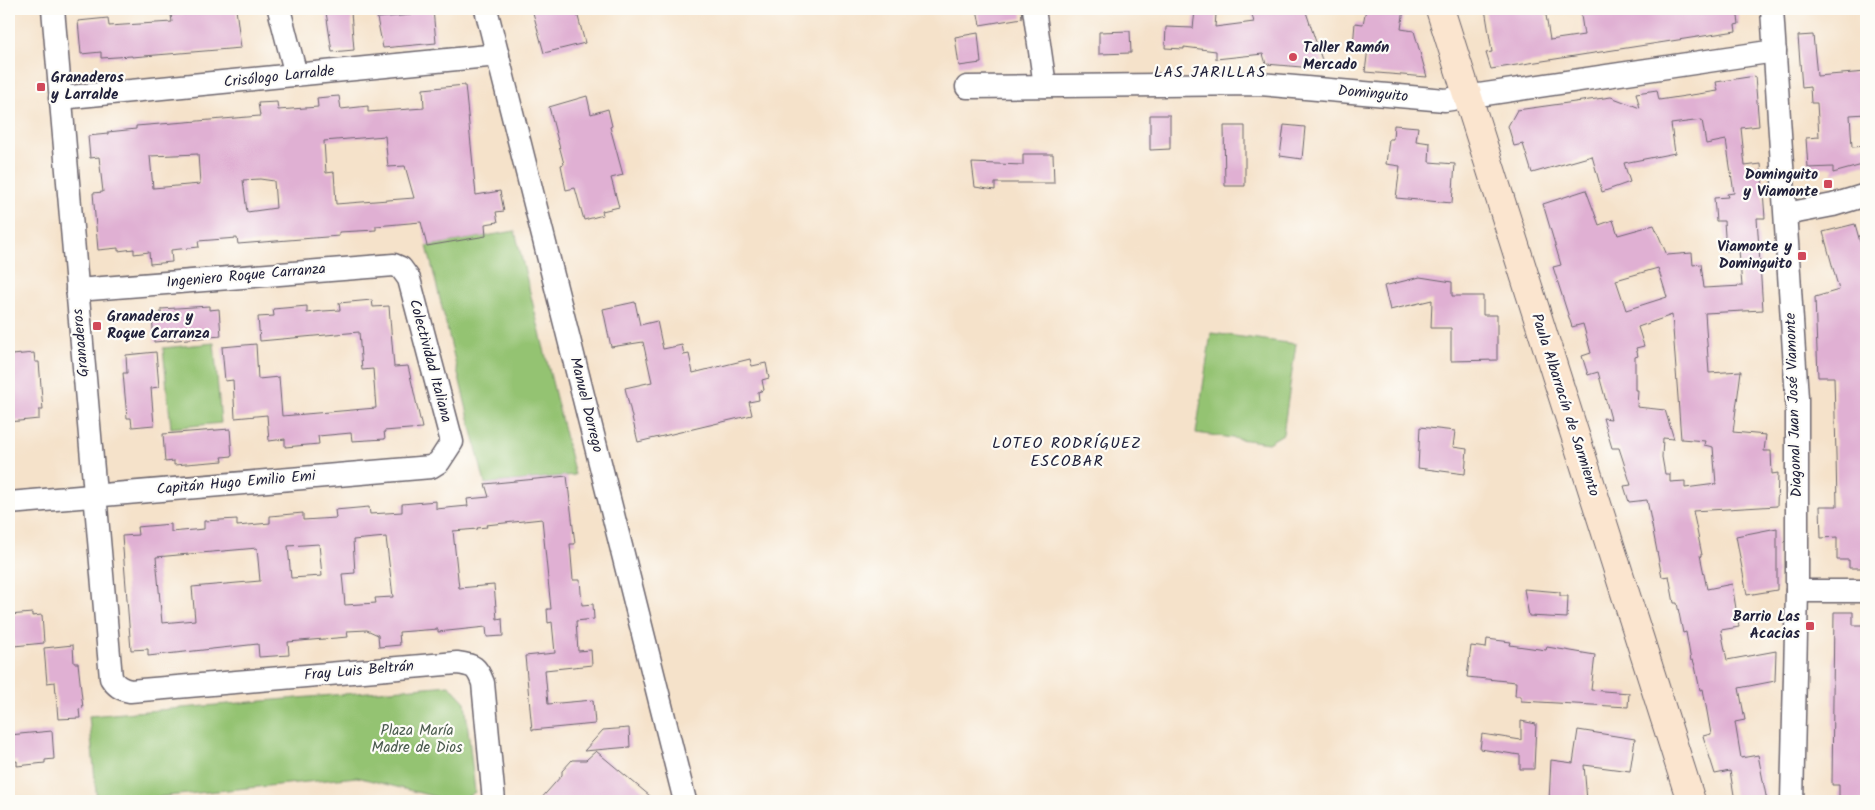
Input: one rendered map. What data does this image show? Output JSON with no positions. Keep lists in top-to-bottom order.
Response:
{
  "streets": {
    "main road": ["Paula Albarracín de Sarmiento"],
    "street": [
      "Crisólogo Larralde",
      "Dominguito",
      "Ingeniero Roque Carranza",
      "Granaderos",
      "Colectividad Italiana",
      "Manuel Dorrego",
      "Diagonal Juan José Viamonte",
      "Capitán Hugo Emilio Emi",
      "Fray Luis Beltrán"
    ]
  },
  "crossings": [
    ["Crisólogo Larralde", "Granaderos"],
    ["Crisólogo Larralde", "Manuel Dorrego"],
    ["Dominguito", "Paula Albarracín de Sarmiento"],
    ["Dominguito", "Diagonal Juan José Viamonte"],
    ["Ingeniero Roque Carranza", "Granaderos"],
    ["Ingeniero Roque Carranza", "Colectividad Italiana"],
    ["Granaderos", "Capitán Hugo Emilio Emi"],
    ["Granaderos", "Fray Luis Beltrán"],
    ["Colectividad Italiana", "Capitán Hugo Emilio Emi"]
  ],
  "districts": ["LAS JARILLAS", "LOTEO RODRÍGUEZ ESCOBAR"],
  "parks": ["Plaza María Madre de Dios"],
  "places": {
    "other": ["Taller Ramón Mercado"],
    "transit": [
      "Granaderos y Larralde",
      "Dominguito y Viamonte",
      "Viamonte y Dominguito",
      "Granaderos y Roque Carranza",
      "Barrio Las Acacias"
    ]
  }
}
